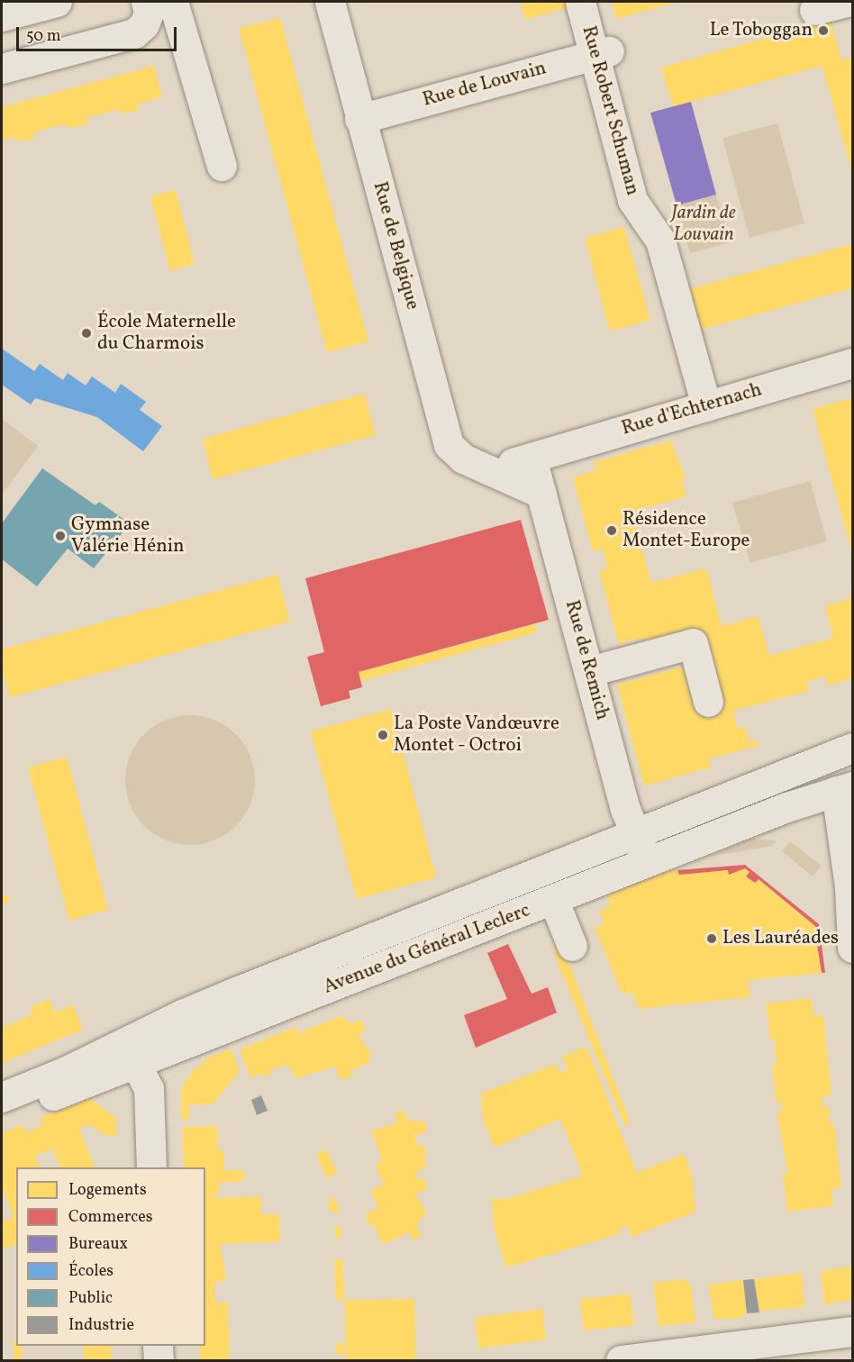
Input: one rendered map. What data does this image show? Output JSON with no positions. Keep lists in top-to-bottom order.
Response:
{
  "streets": {
    "street": [
      "Rue de Louvain",
      "Rue Robert Schuman",
      "Rue de Belgique",
      "Rue d'Echternach",
      "Rue de Remich",
      "Avenue du Général Leclerc"
    ]
  },
  "crossings": [
    ["Rue de Louvain", "Rue Robert Schuman"],
    ["Rue de Louvain", "Rue de Belgique"],
    ["Rue Robert Schuman", "Rue d'Echternach"],
    ["Rue de Belgique", "Rue de Remich"],
    ["Rue d'Echternach", "Rue de Remich"],
    ["Rue de Remich", "Avenue du Général Leclerc"]
  ],
  "parks": ["Jardin de Louvain"],
  "places": [
    "Le Toboggan",
    "École Maternelle du Charmois",
    "Résidence Montet-Europe",
    "Gymnase Valérie Hénin",
    "La Poste Vandœuvre Montet - Octroi",
    "Les Lauréades"
  ],
  "legend": [
    "Logements",
    "Commerces",
    "Bureaux",
    "Écoles",
    "Public",
    "Industrie"
  ],
  "scale_bar": "50 m"
}
